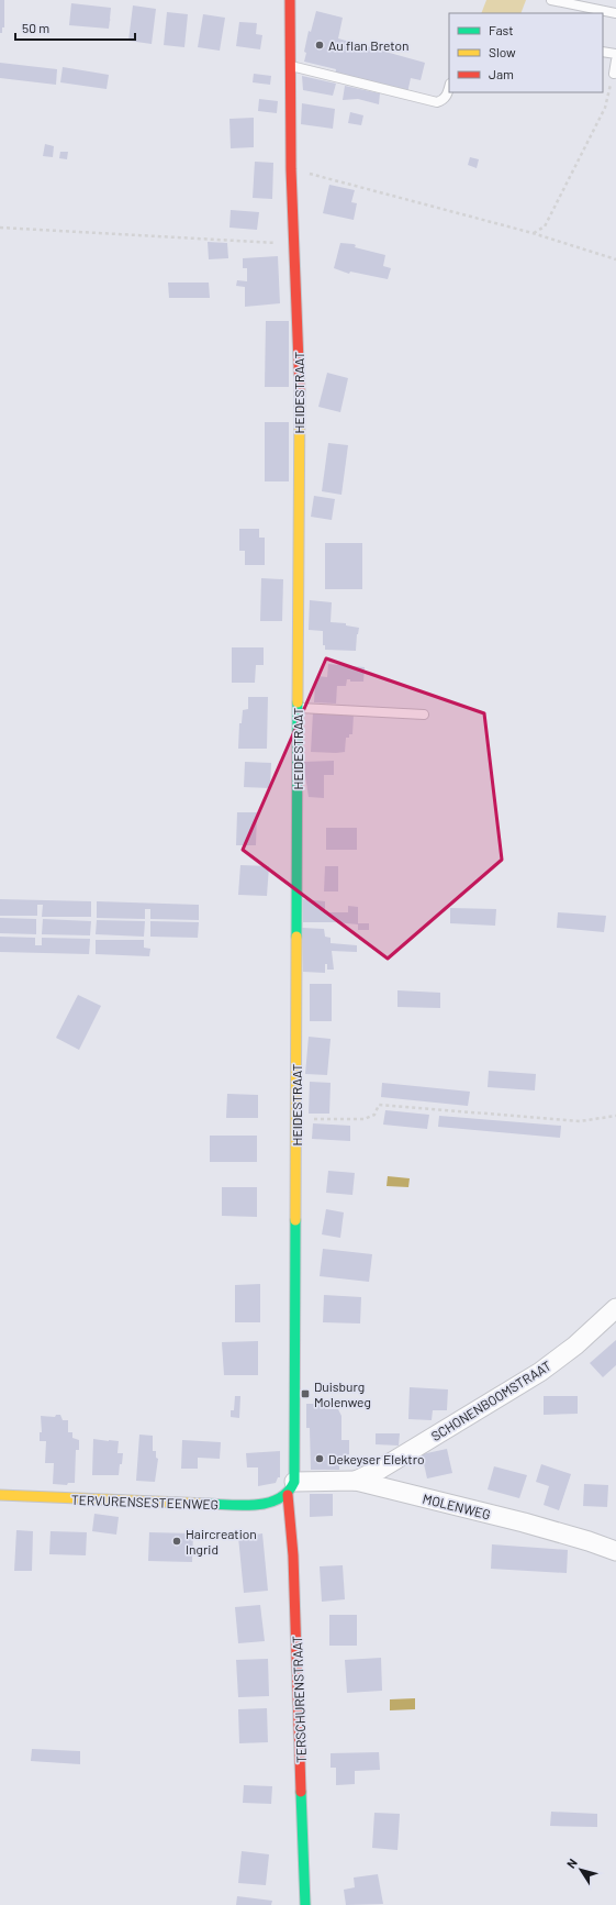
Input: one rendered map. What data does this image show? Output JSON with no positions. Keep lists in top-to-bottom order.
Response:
{
  "streets": {
    "street": [
      "HEIDESTRAAT",
      "SCHONENBOOMSTRAAT",
      "TERVURENSESTEENWEG",
      "MOLENWEG",
      "TERSCHURENSTRAAT"
    ]
  },
  "crossings": [
    ["HEIDESTRAAT", "TERVURENSESTEENWEG"],
    ["HEIDESTRAAT", "MOLENWEG"],
    ["HEIDESTRAAT", "TERSCHURENSTRAAT"],
    ["SCHONENBOOMSTRAAT", "MOLENWEG"],
    ["TERVURENSESTEENWEG", "MOLENWEG"],
    ["TERVURENSESTEENWEG", "TERSCHURENSTRAAT"],
    ["MOLENWEG", "TERSCHURENSTRAAT"]
  ],
  "places": {
    "other": ["Au flan Breton", "Dekeyser Elektro", "Haircreation Ingrid"],
    "transit": ["Duisburg Molenweg"]
  },
  "legend": ["Fast", "Slow", "Jam"],
  "scale_bar": "50 m",
  "north": "top left"
}
